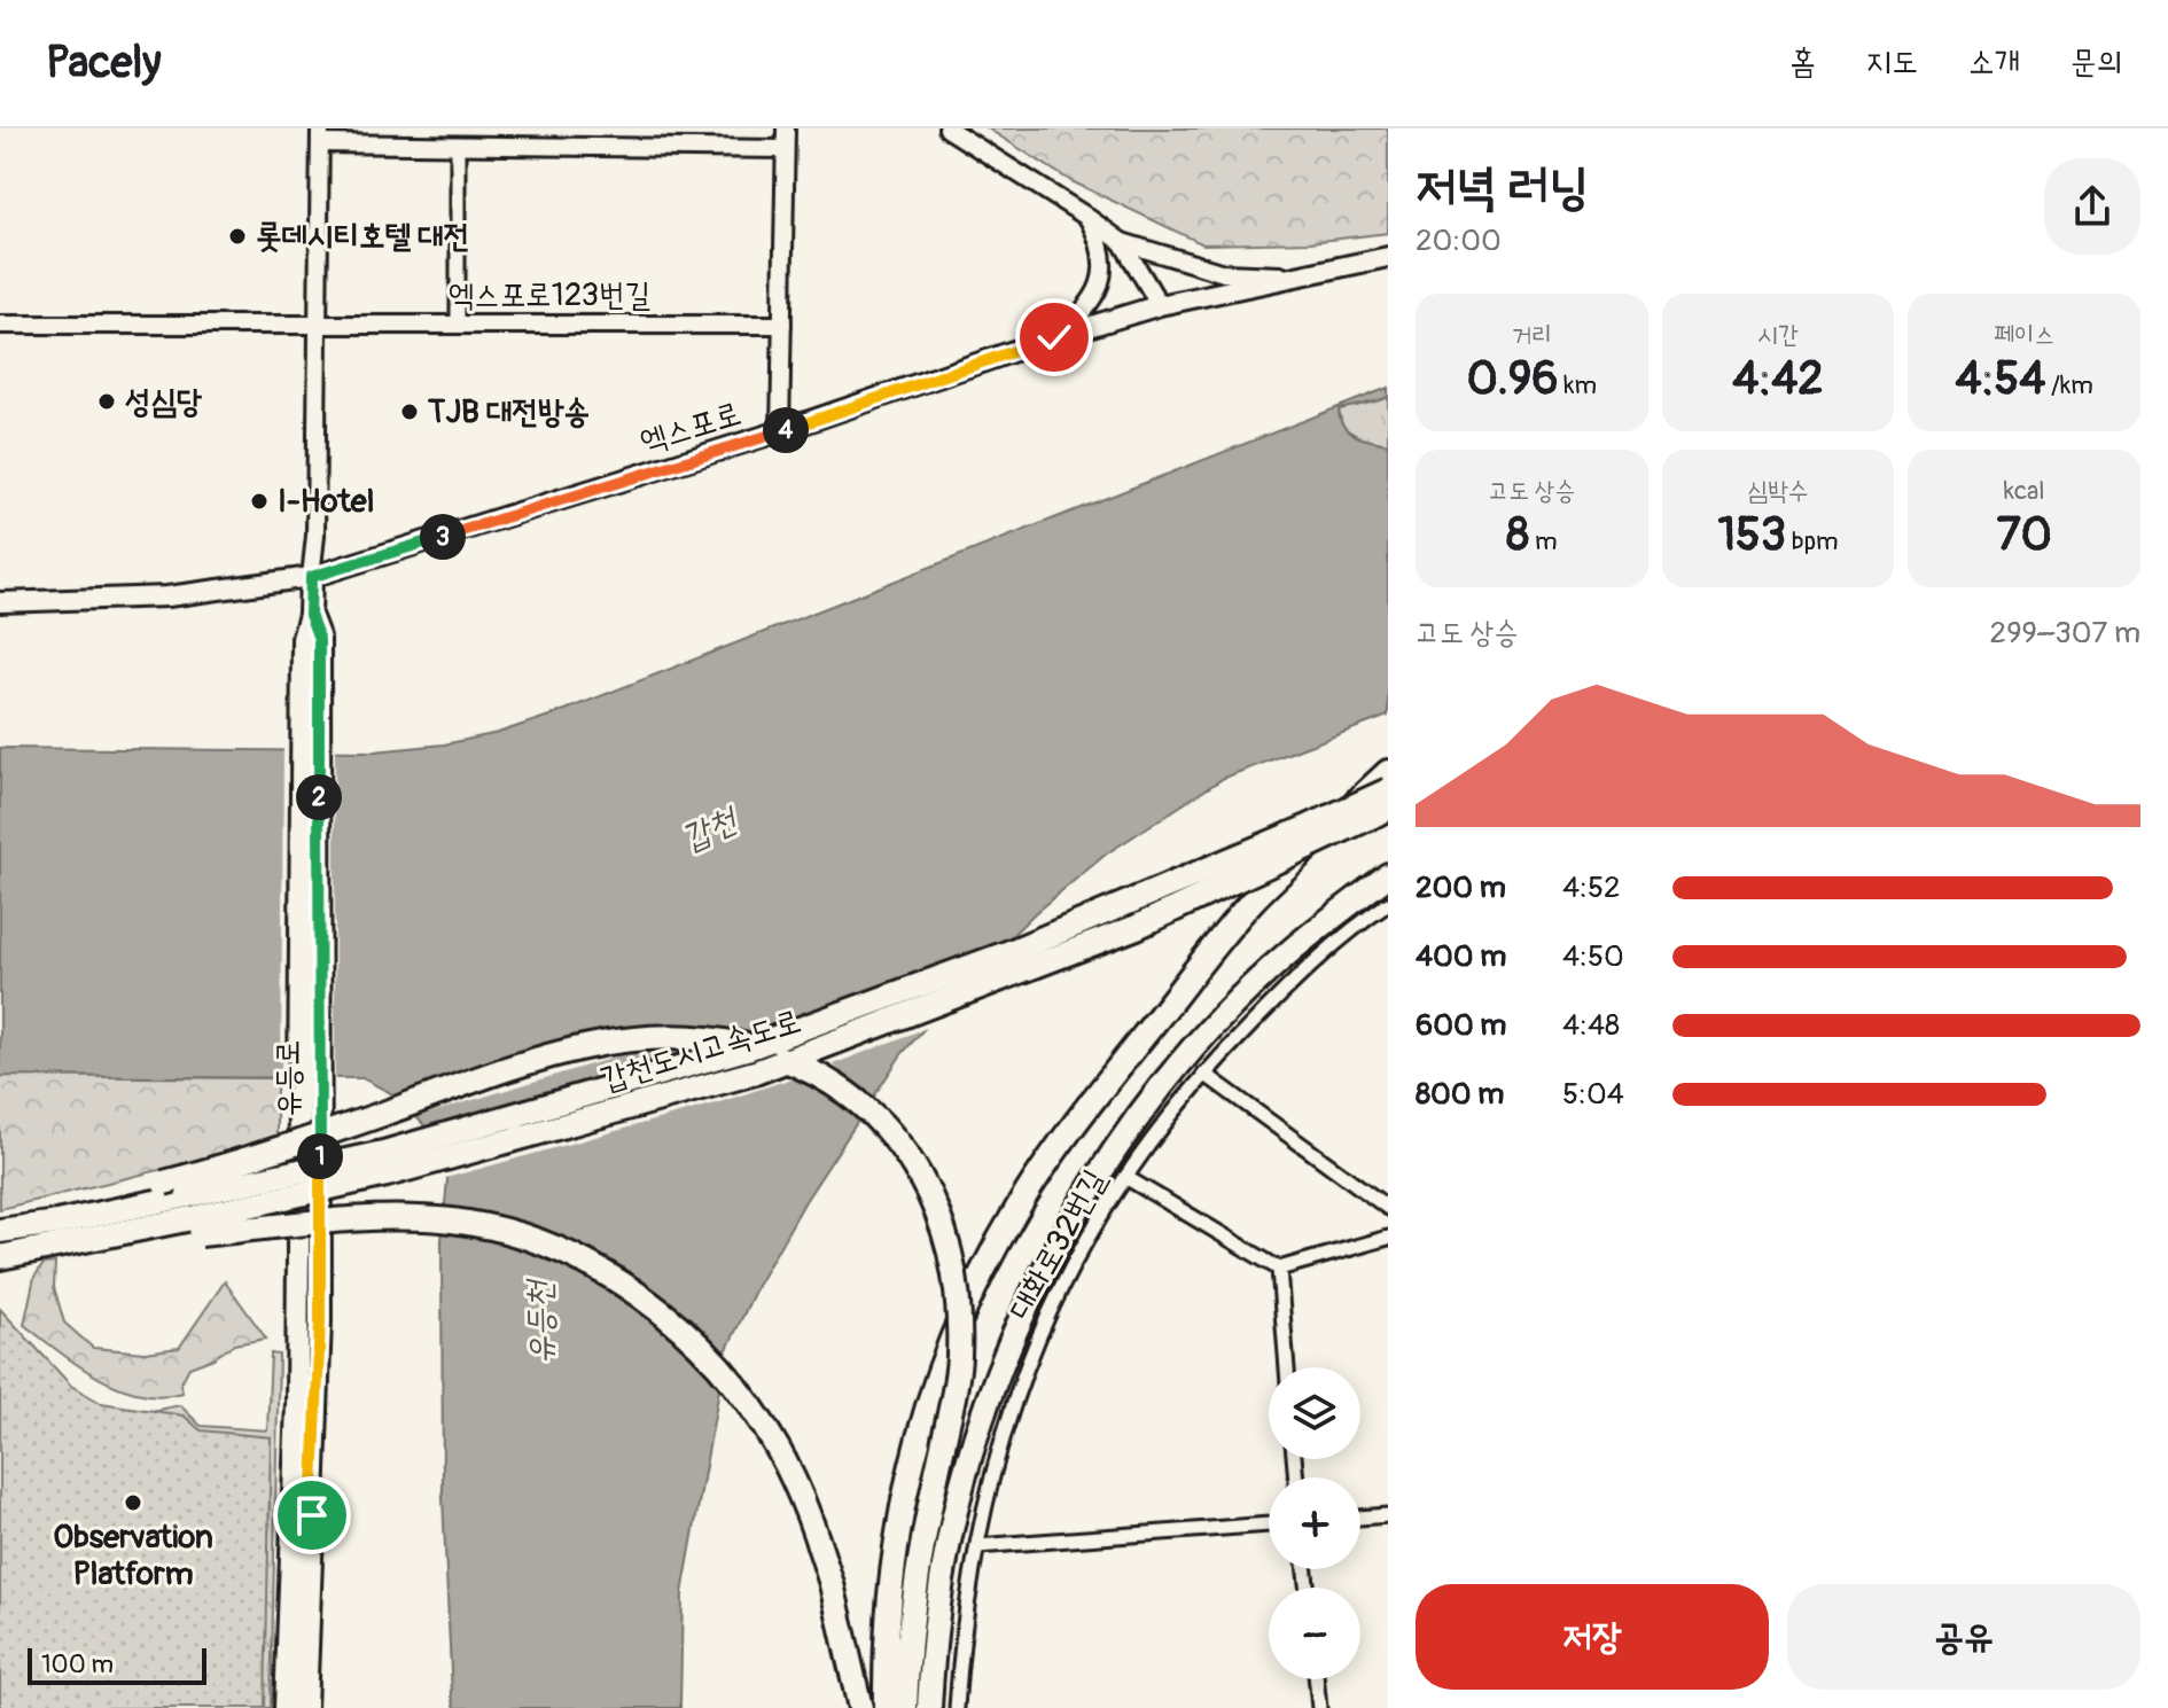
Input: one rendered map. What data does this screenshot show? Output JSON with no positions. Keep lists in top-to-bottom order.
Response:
{
  "streets": {
    "highway": ["갑천도시고속도로"],
    "main road": ["엑스포로", "유등로"],
    "street": ["엑스포로123번길", "대화로32번길"]
  },
  "crossings": [
    ["엑스포로", "유등로"]
  ],
  "water": ["갑천", "유등천"],
  "places": [
    "롯데시티호텔 대전",
    "성심당",
    "TJB 대전방송",
    "I-Hotel",
    "Observation Platform"
  ],
  "scale_bar": "100 m",
  "page": {
    "header": "Pacely",
    "nav": [
      "홈",
      "지도",
      "소개",
      "문의"
    ],
    "heading": ["저녁 러닝", "20:00"],
    "stats": [
      ["거리", "0.96 km"],
      ["시간", "4:42"],
      ["페이스", "4:54 /km"],
      ["고도 상승", "8 m"],
      ["심박수", "153 bpm"],
      ["kcal", "70"]
    ],
    "pins": [
      "4",
      "3",
      "2",
      "1"
    ],
    "chart": ["고도 상승", "299–307 m"],
    "list": [
      {
        "name": "200 m",
        "note": "4:52"
      },
      {
        "name": "400 m",
        "note": "4:50"
      },
      {
        "name": "600 m",
        "note": "4:48"
      },
      {
        "name": "800 m",
        "note": "5:04"
      }
    ],
    "map_buttons": ["+", "−"],
    "buttons": ["저장", "공유"],
    "scale": "100 m"
  }
}
